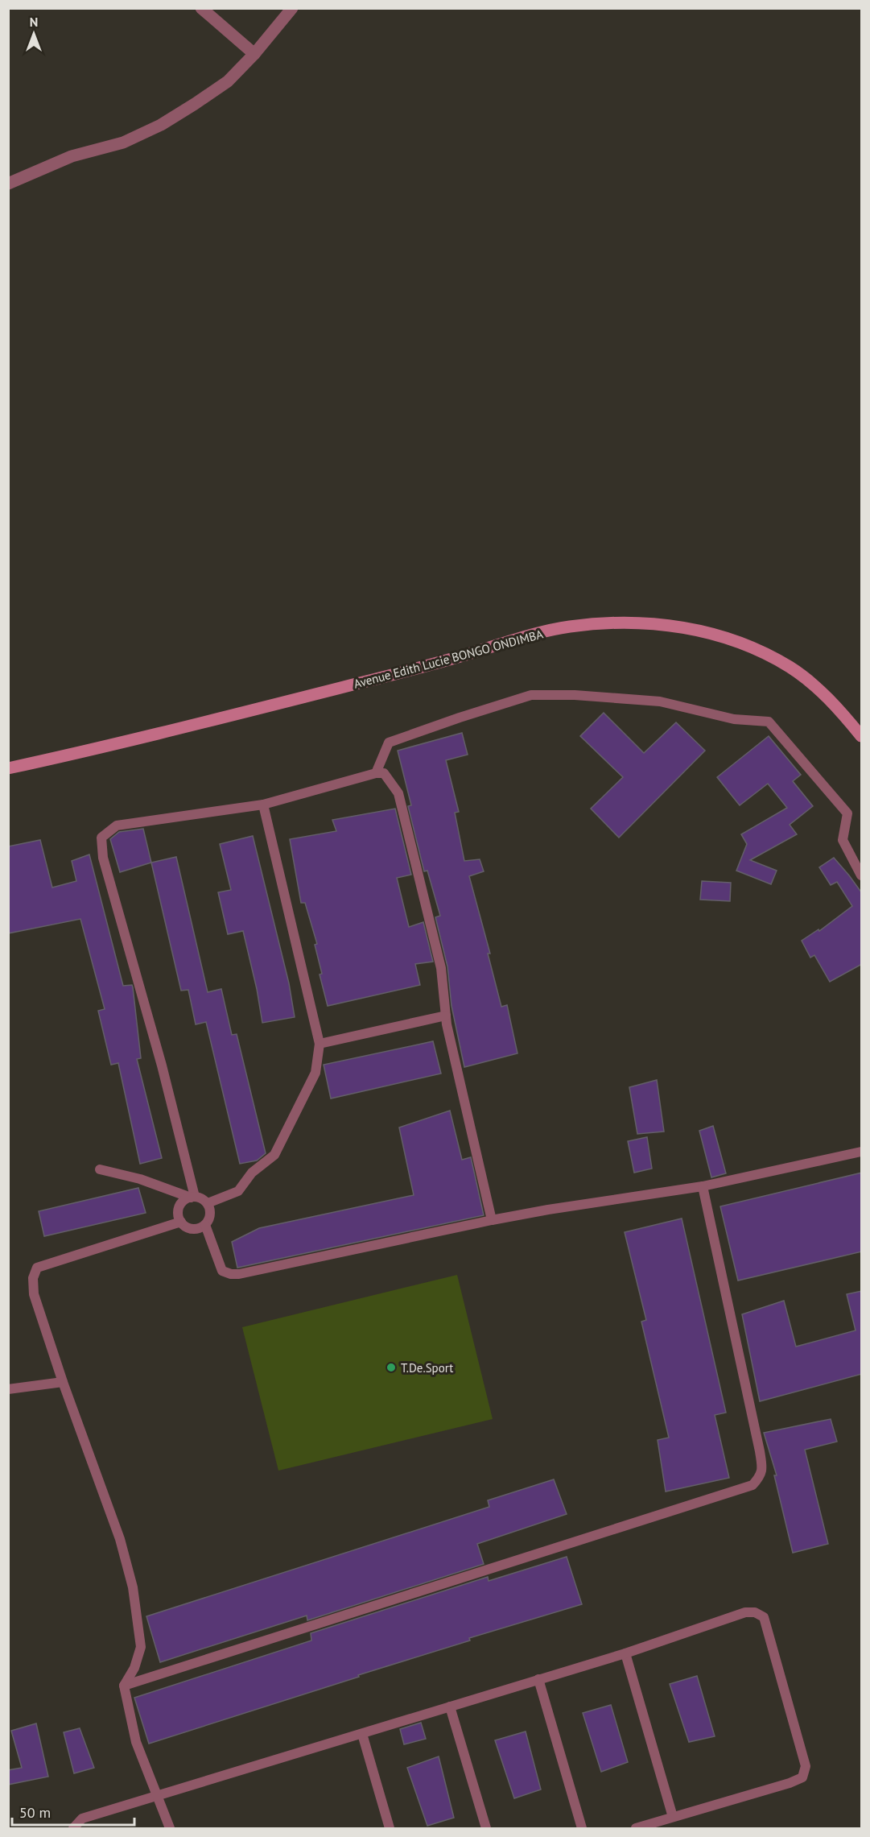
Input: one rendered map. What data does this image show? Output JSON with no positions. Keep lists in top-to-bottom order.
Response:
{
  "streets": {
    "main road": ["Avenue Edith Lucie BONGO ONDIMBA"]
  },
  "places": ["T.De.Sport"],
  "scale_bar": "50 m",
  "north": "top"
}
